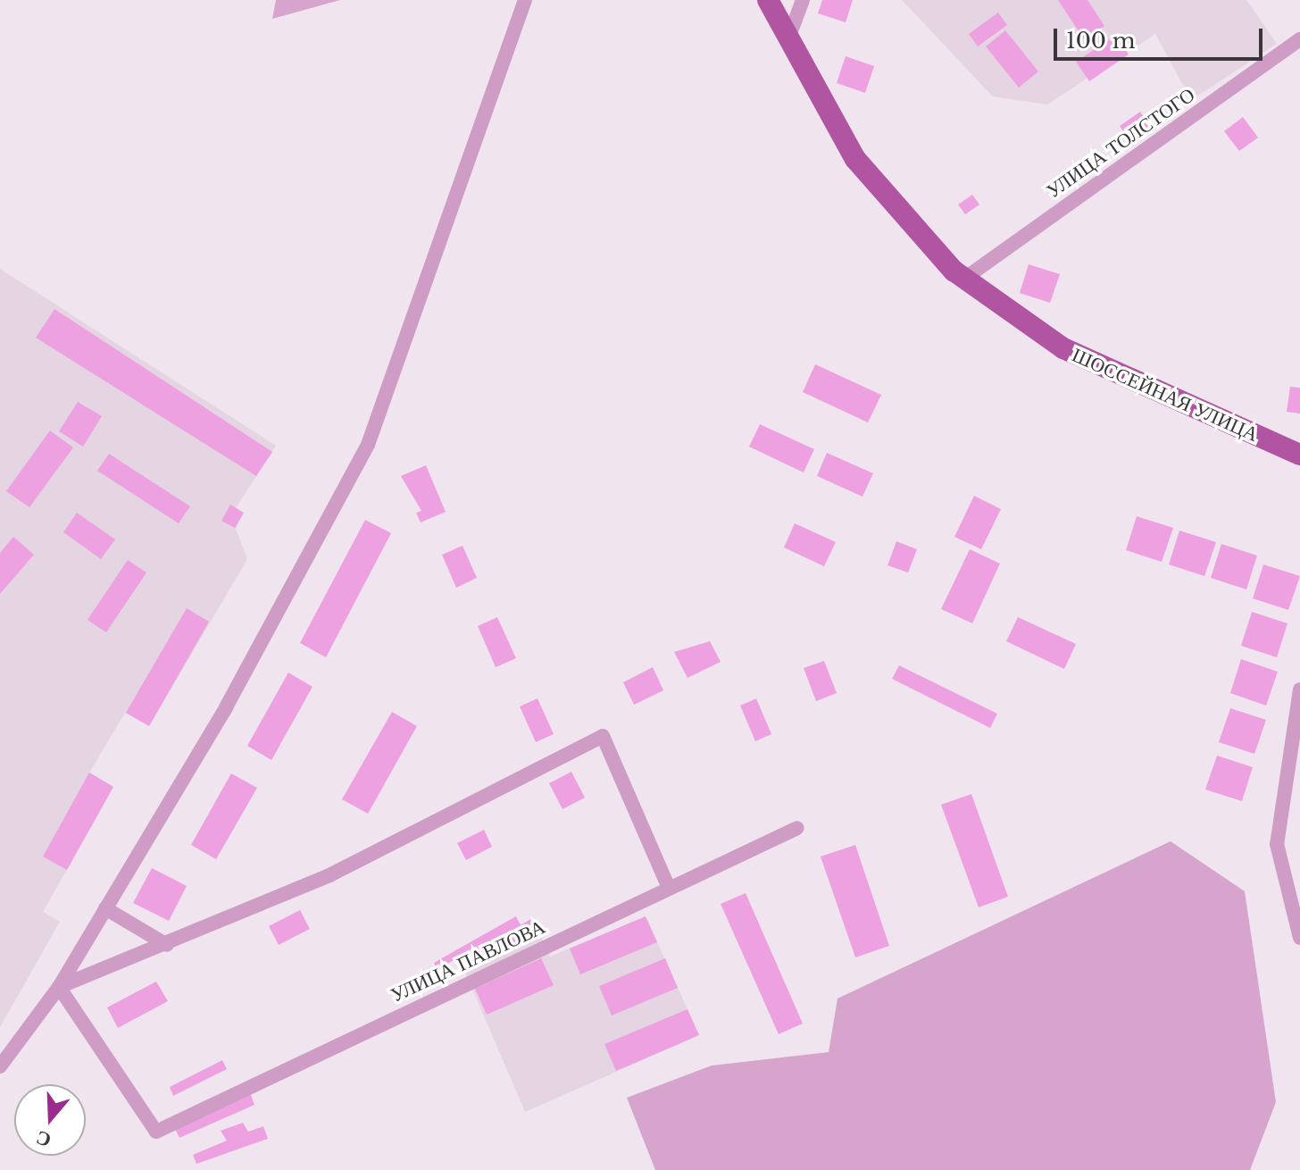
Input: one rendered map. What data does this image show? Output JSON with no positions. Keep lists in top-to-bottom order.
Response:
{
  "streets": {
    "main road": ["ШОССЕЙНАЯ УЛИЦА"],
    "street": ["УЛИЦА ТОЛСТОГО", "УЛИЦА ПАВЛОВА"]
  },
  "crossings": [
    ["УЛИЦА ТОЛСТОГО", "ШОССЕЙНАЯ УЛИЦА"]
  ],
  "scale_bar": "100 m",
  "north": "bottom"
}
